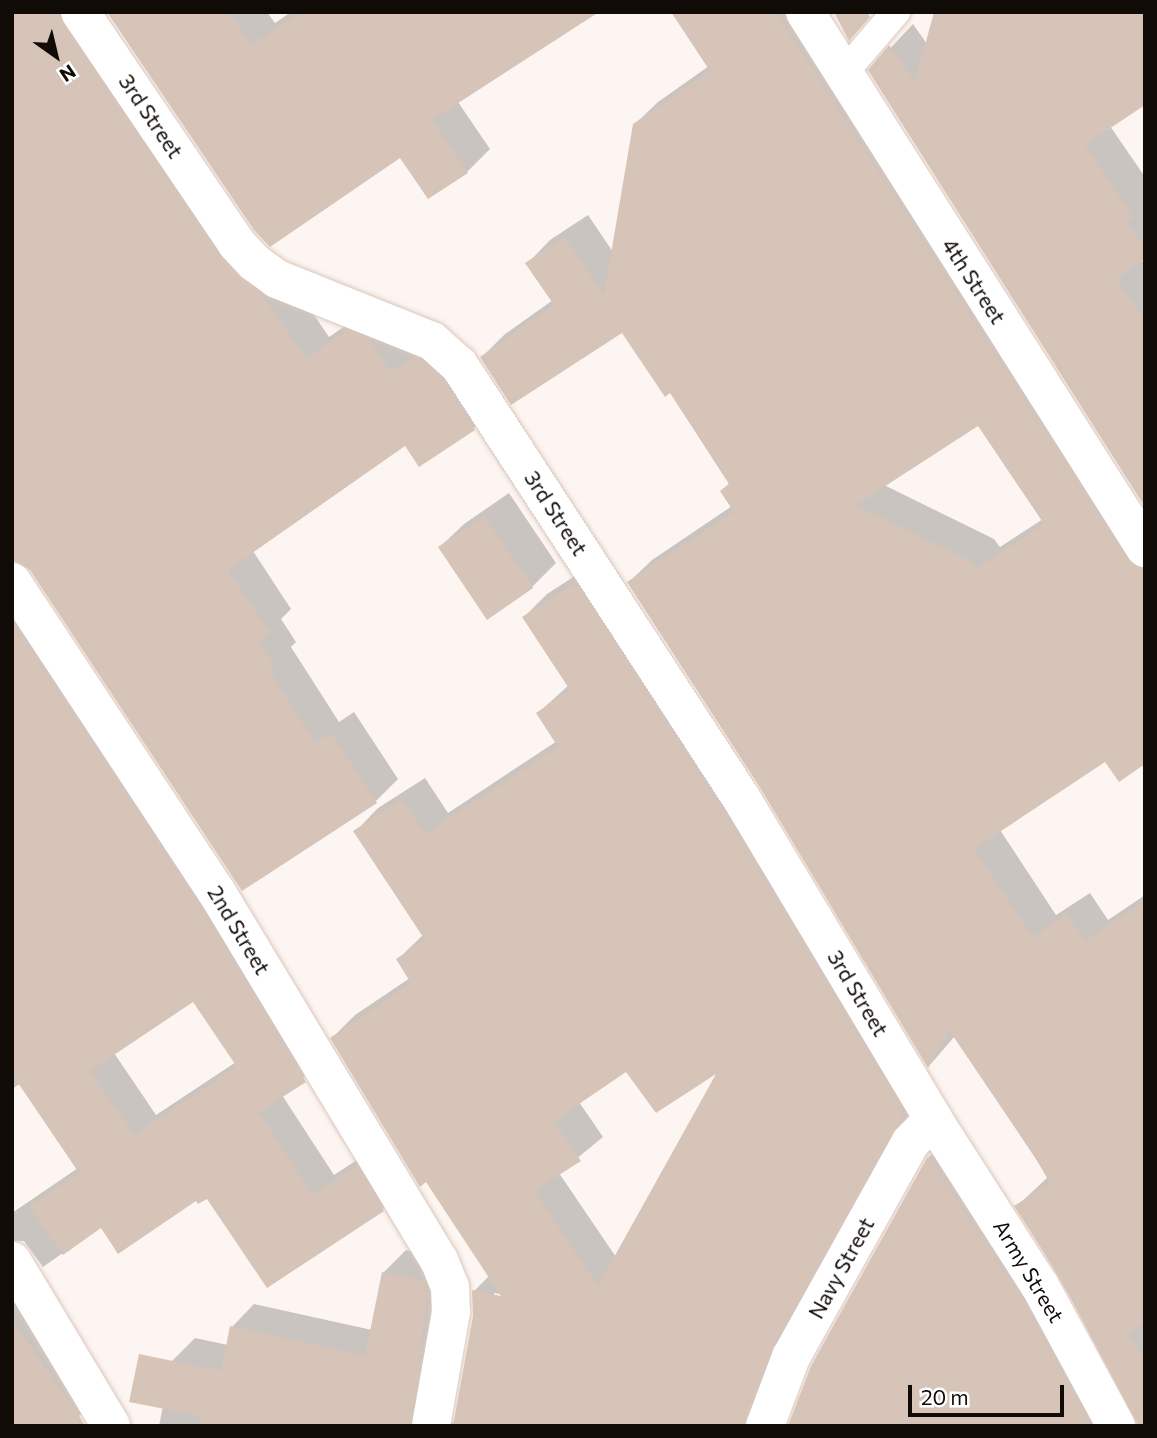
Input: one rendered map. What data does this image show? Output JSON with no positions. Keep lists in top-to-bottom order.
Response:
{
  "streets": {
    "street": [
      "3rd Street",
      "4th Street",
      "2nd Street",
      "Navy Street",
      "Army Street"
    ]
  },
  "crossings": [
    ["3rd Street", "Navy Street"],
    ["3rd Street", "Army Street"],
    ["Navy Street", "Army Street"]
  ],
  "scale_bar": "20 m",
  "north": "bottom right"
}
